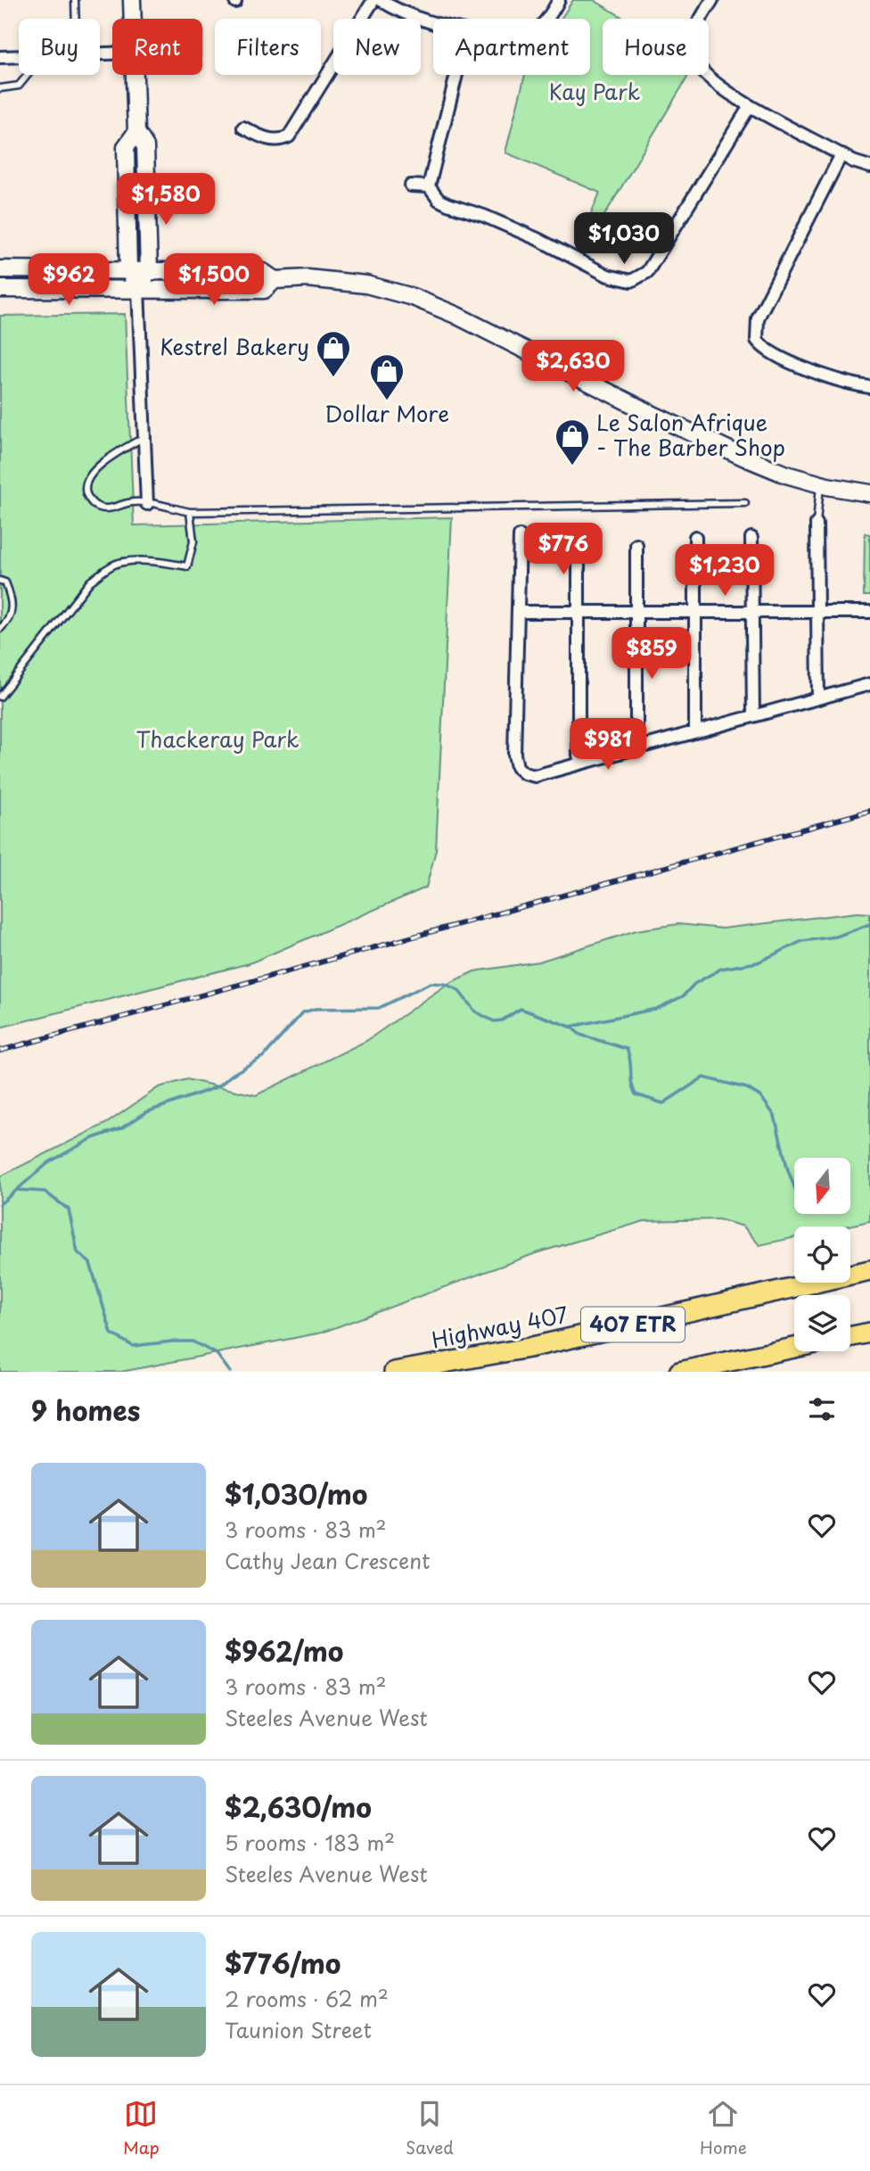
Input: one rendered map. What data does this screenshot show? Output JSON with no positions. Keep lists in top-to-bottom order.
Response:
{
  "streets": {
    "highway": ["407 ETR", "Highway 407"]
  },
  "parks": ["Kay Park", "Thackeray Park"],
  "places": {
    "shop": ["Kestrel Bakery", "Dollar More", "Le Salon Afrique - The Barber Shop"]
  },
  "north": "bottom",
  "page": {
    "chip": [
      "Buy",
      "Rent",
      "Filters",
      "New",
      "Apartment",
      "House"
    ],
    "price": [
      "$1,580",
      "$1,030",
      "$962",
      "$1,500",
      "$2,630",
      "$776",
      "$1,230",
      "$859",
      "$981"
    ],
    "heading": "9 homes",
    "list": [
      {
        "name": "$1,030/mo",
        "note": "3 rooms · 83 m² · Cathy Jean Crescent"
      },
      {
        "name": "$962/mo",
        "note": "3 rooms · 83 m² · Steeles Avenue West"
      },
      {
        "name": "$2,630/mo",
        "note": "5 rooms · 183 m² · Steeles Avenue West"
      },
      {
        "name": "$776/mo",
        "note": "2 rooms · 62 m² · Taunion Street"
      }
    ],
    "tabs": ["Map", "Saved", "Home"]
  }
}
